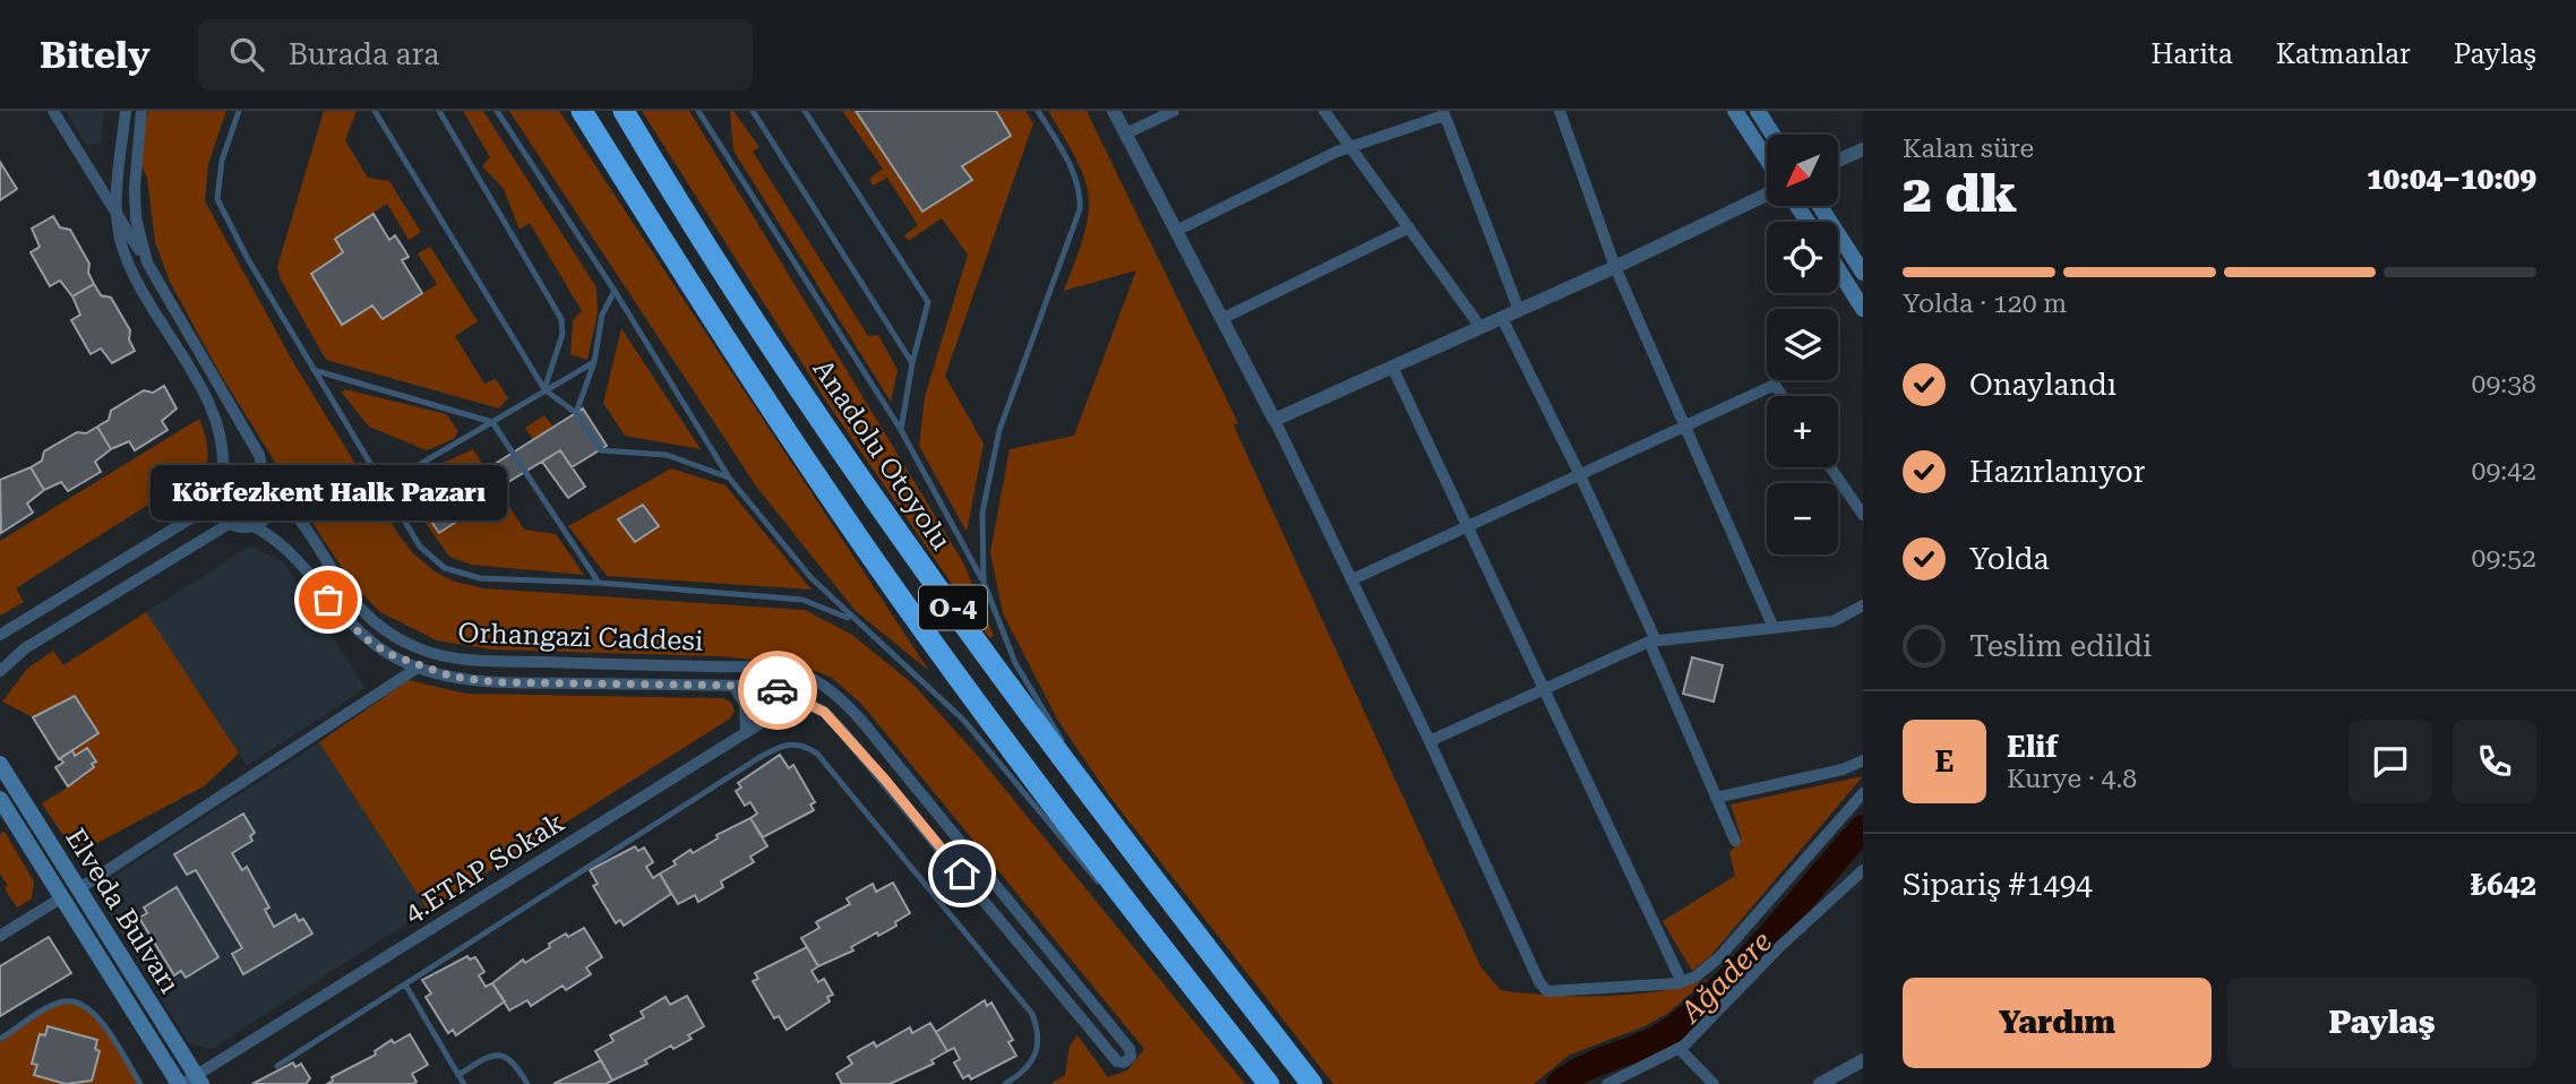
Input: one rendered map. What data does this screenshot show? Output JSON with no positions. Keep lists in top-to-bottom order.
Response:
{
  "streets": {
    "highway": ["Anadolu Otoyolu", "O-4"],
    "main road": ["Elveda Bulvarı"],
    "street": ["Orhangazi Caddesi", "4.ETAP Sokak"]
  },
  "crossings": [
    ["Orhangazi Caddesi", "4.ETAP Sokak"],
    ["4.ETAP Sokak", "Elveda Bulvarı"]
  ],
  "water": ["Ağadere"],
  "places": ["Körfezkent Halk Pazarı"],
  "north": "bottom left",
  "page": {
    "header": "Bitely",
    "search": "Burada ara",
    "nav": ["Harita", "Katmanlar", "Paylaş"],
    "heading": ["2 dk", "Kalan süre", "10:04–10:09"],
    "panel": [
      "Elif",
      "Kurye · 4.8",
      "Sipariş #1494",
      "₺642"
    ],
    "map_buttons": ["+", "−"],
    "bar": "Yolda · 120 m",
    "list": [
      ["Onaylandı", "09:38"],
      ["Hazırlanıyor", "09:42"],
      ["Yolda", "09:52"],
      "Teslim edildi"
    ],
    "bubble": "Körfezkent Halk Pazarı",
    "round": "E",
    "buttons": ["Yardım", "Paylaş"]
  }
}
